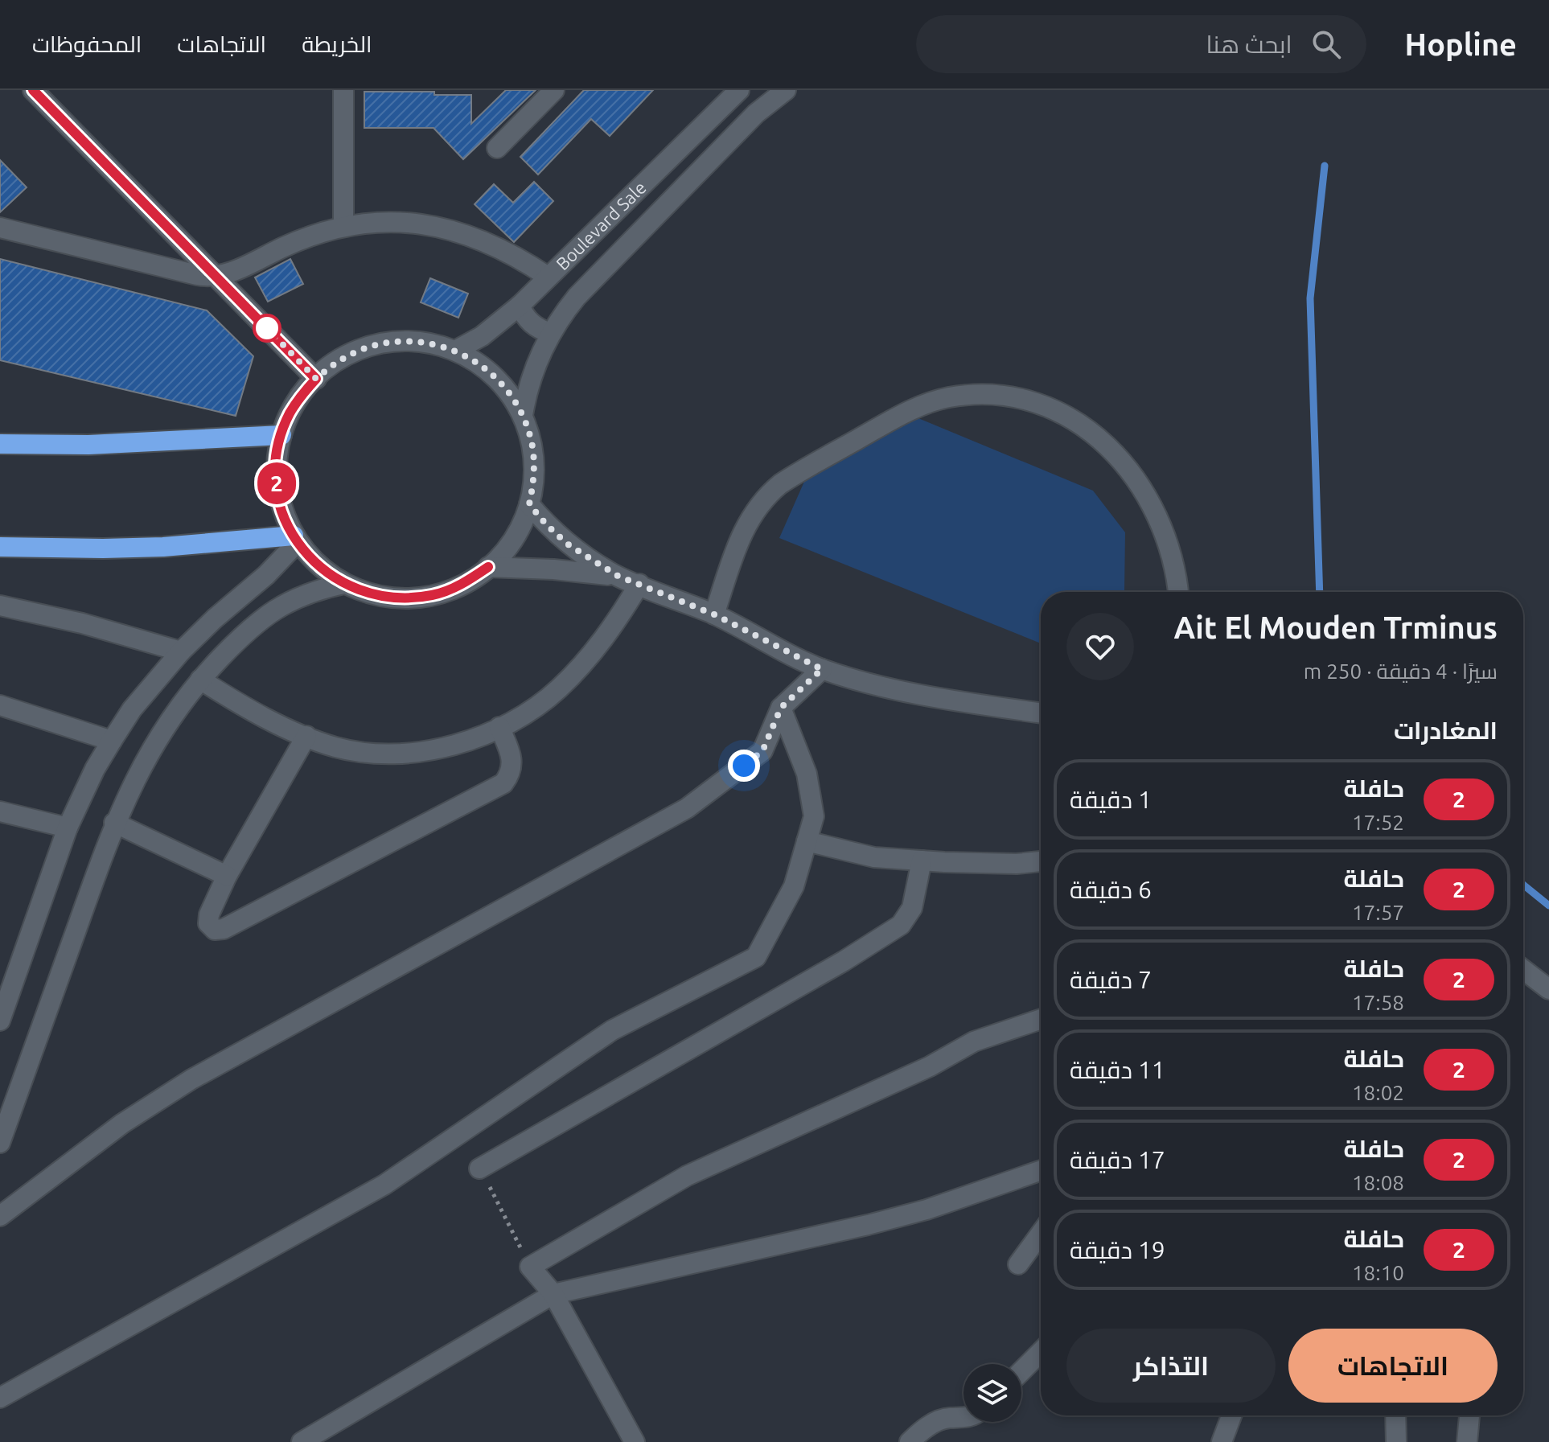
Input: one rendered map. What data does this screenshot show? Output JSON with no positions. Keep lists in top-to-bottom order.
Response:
{
  "streets": {
    "street": ["Boulevard Sale"]
  },
  "lines": ["bus line 2"],
  "page": {
    "header": "Hopline",
    "search": "ابحث هنا",
    "nav": ["الخريطة", "الاتجاهات", "المحفوظات"],
    "on_map": "2",
    "heading": [
      ["Ait El Mouden Trminus", "سيرًا · 4 دقيقة · 250 m"],
      "المغادرات"
    ],
    "list": [
      {
        "mark": "2",
        "name": "حافلة",
        "note": "17:52",
        "value": "1 دقيقة"
      },
      {
        "mark": "2",
        "name": "حافلة",
        "note": "17:57",
        "value": "6 دقيقة"
      },
      {
        "mark": "2",
        "name": "حافلة",
        "note": "17:58",
        "value": "7 دقيقة"
      },
      {
        "mark": "2",
        "name": "حافلة",
        "note": "18:02",
        "value": "11 دقيقة"
      },
      {
        "mark": "2",
        "name": "حافلة",
        "note": "18:08",
        "value": "17 دقيقة"
      },
      {
        "mark": "2",
        "name": "حافلة",
        "note": "18:10",
        "value": "19 دقيقة"
      }
    ],
    "buttons": ["الاتجاهات", "التذاكر"]
  }
}
